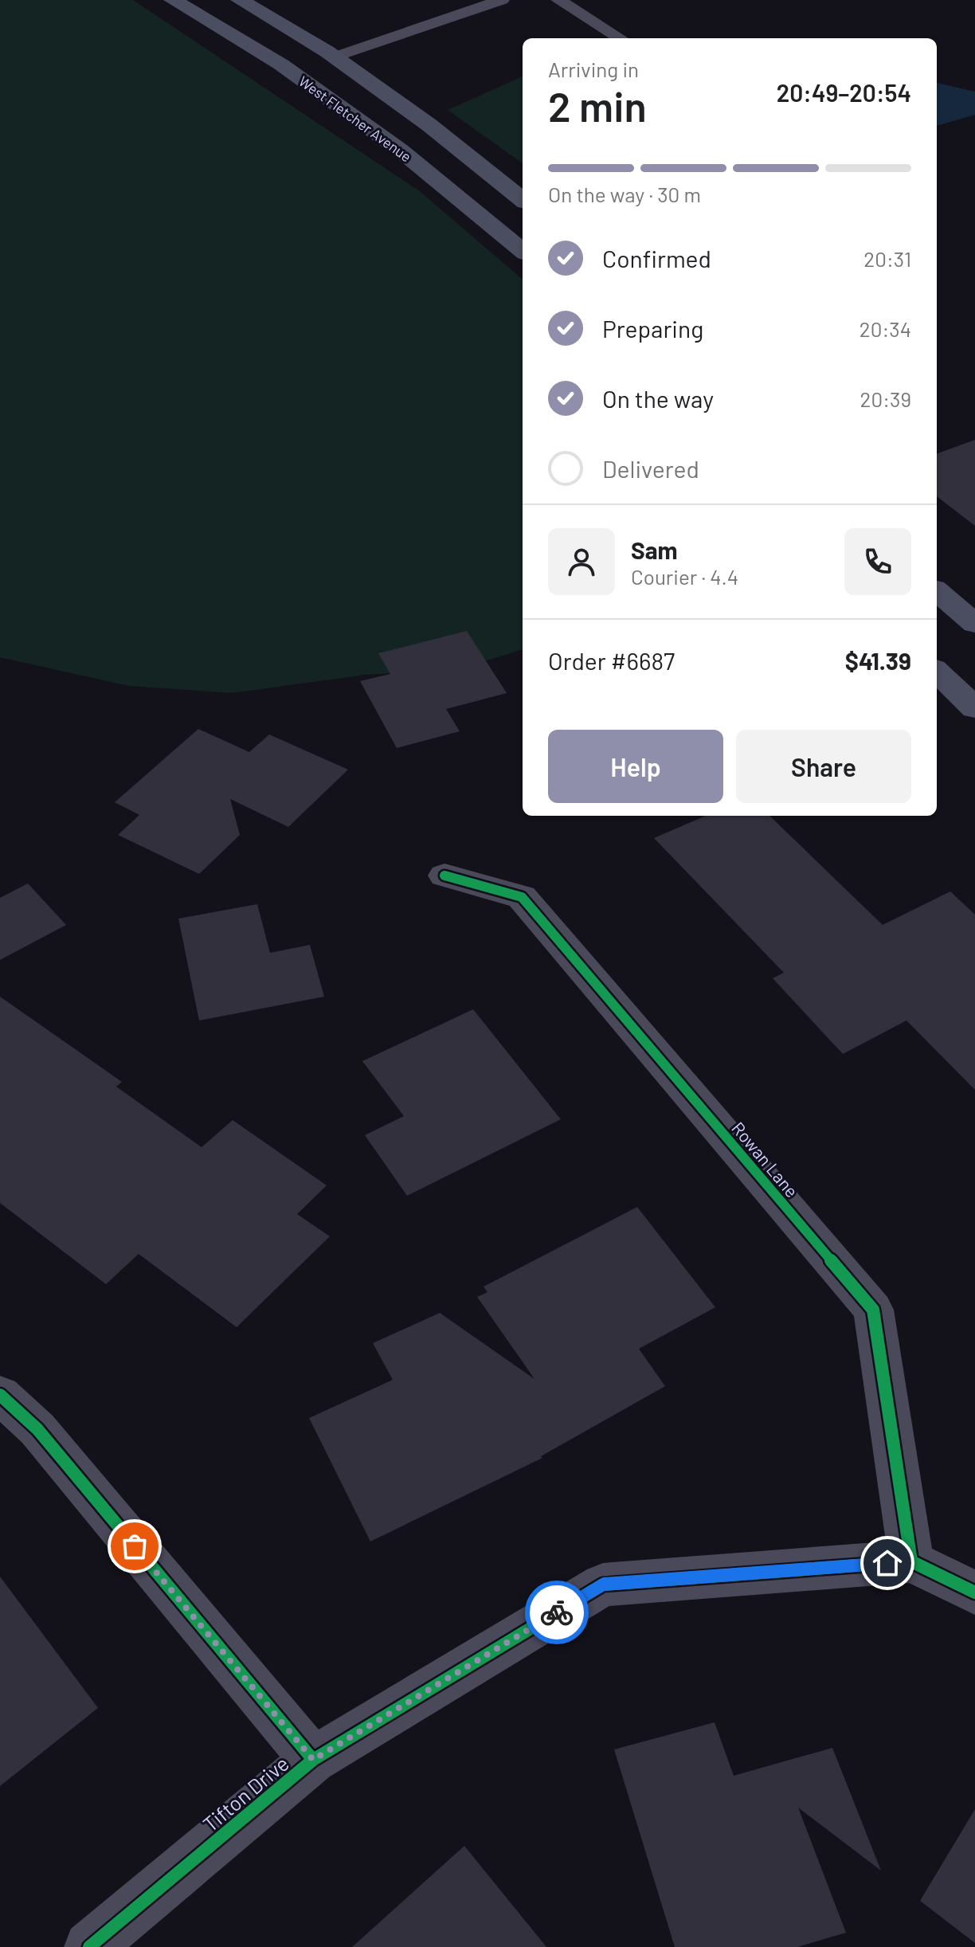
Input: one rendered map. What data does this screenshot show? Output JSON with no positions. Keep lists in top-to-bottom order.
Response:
{
  "streets": {
    "main road": ["West Fletcher Avenue"],
    "street": ["Rowan Lane", "Tifton Drive"]
  },
  "crossings": [
    ["Rowan Lane", "Tifton Drive"]
  ],
  "page": {
    "heading": ["2 min", "Arriving in", "20:49–20:54"],
    "panel": [
      "Sam",
      "Courier · 4.4",
      "Order #6687",
      "$41.39"
    ],
    "bar": "On the way · 30 m",
    "list": [
      ["Confirmed", "20:31"],
      ["Preparing", "20:34"],
      ["On the way", "20:39"],
      "Delivered"
    ],
    "buttons": ["Help", "Share"]
  }
}
